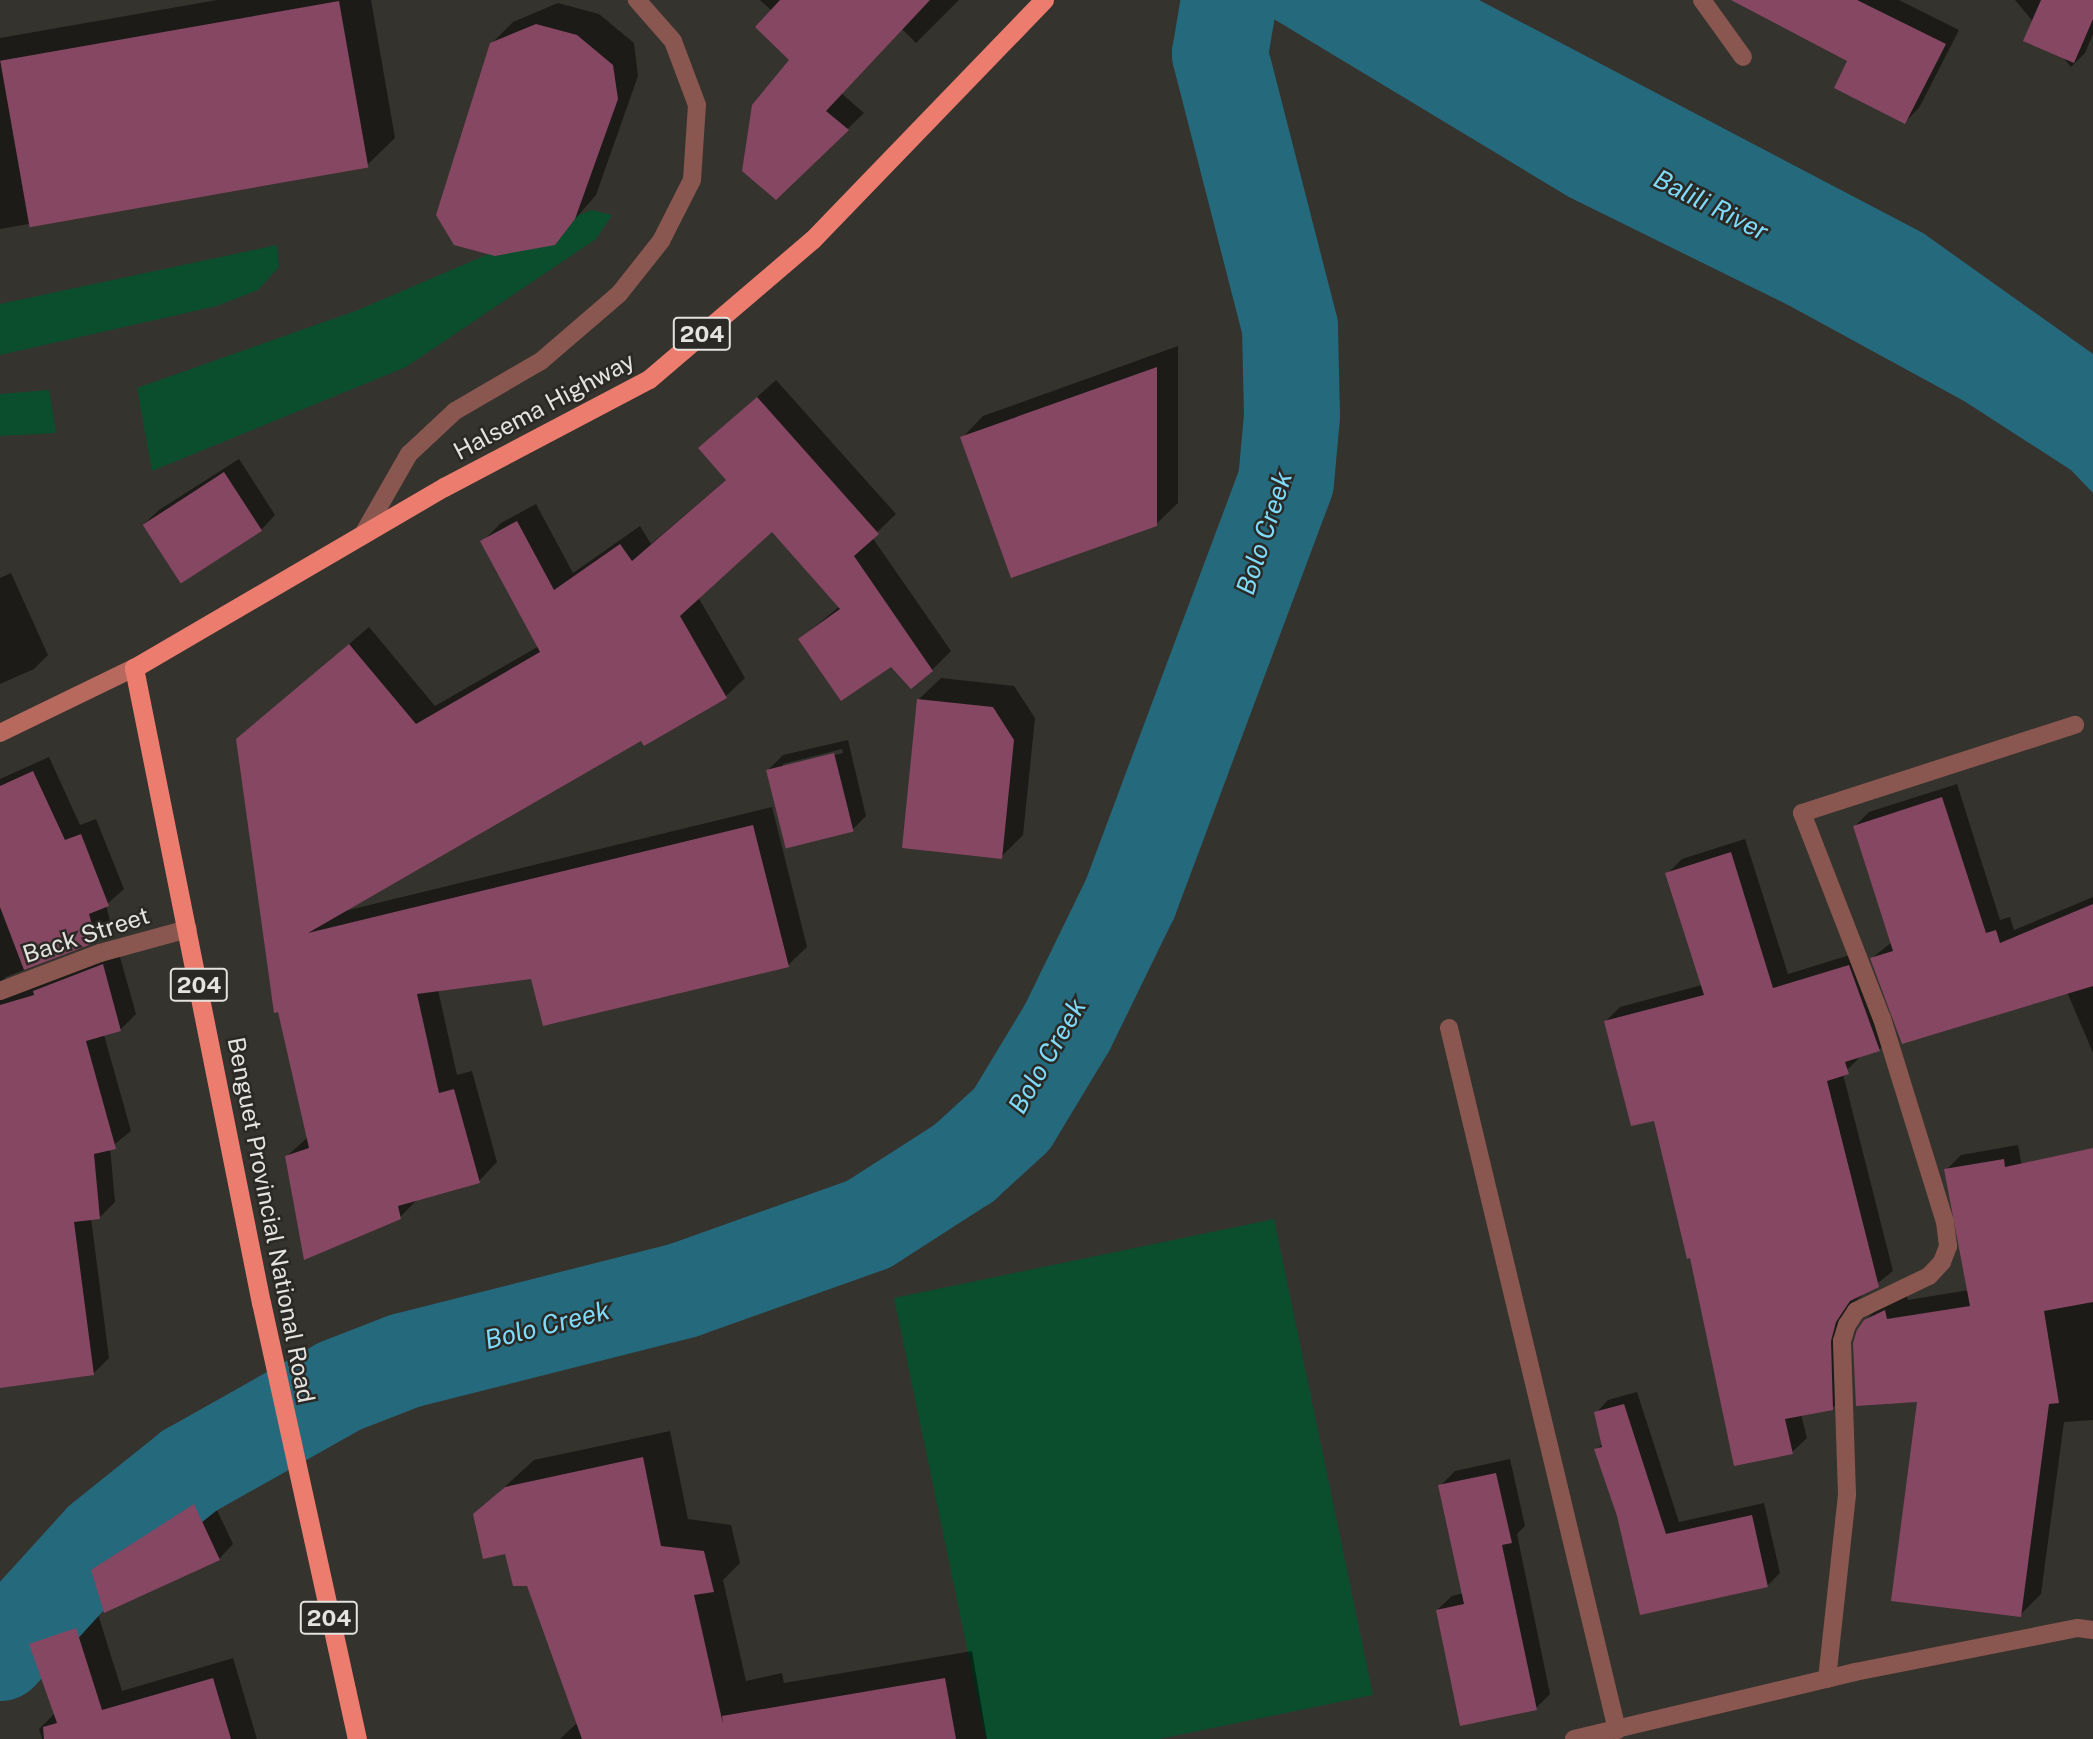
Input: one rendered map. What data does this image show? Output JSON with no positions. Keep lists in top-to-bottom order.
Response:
{
  "streets": {
    "highway": ["204", "Halsema Highway", "Benguet Provincial National Road"],
    "street": ["Back Street"]
  },
  "crossings": [
    ["Halsema Highway", "Benguet Provincial National Road"],
    ["Back Street", "Benguet Provincial National Road"]
  ],
  "water": ["Balili River", "Bolo Creek"]
}
